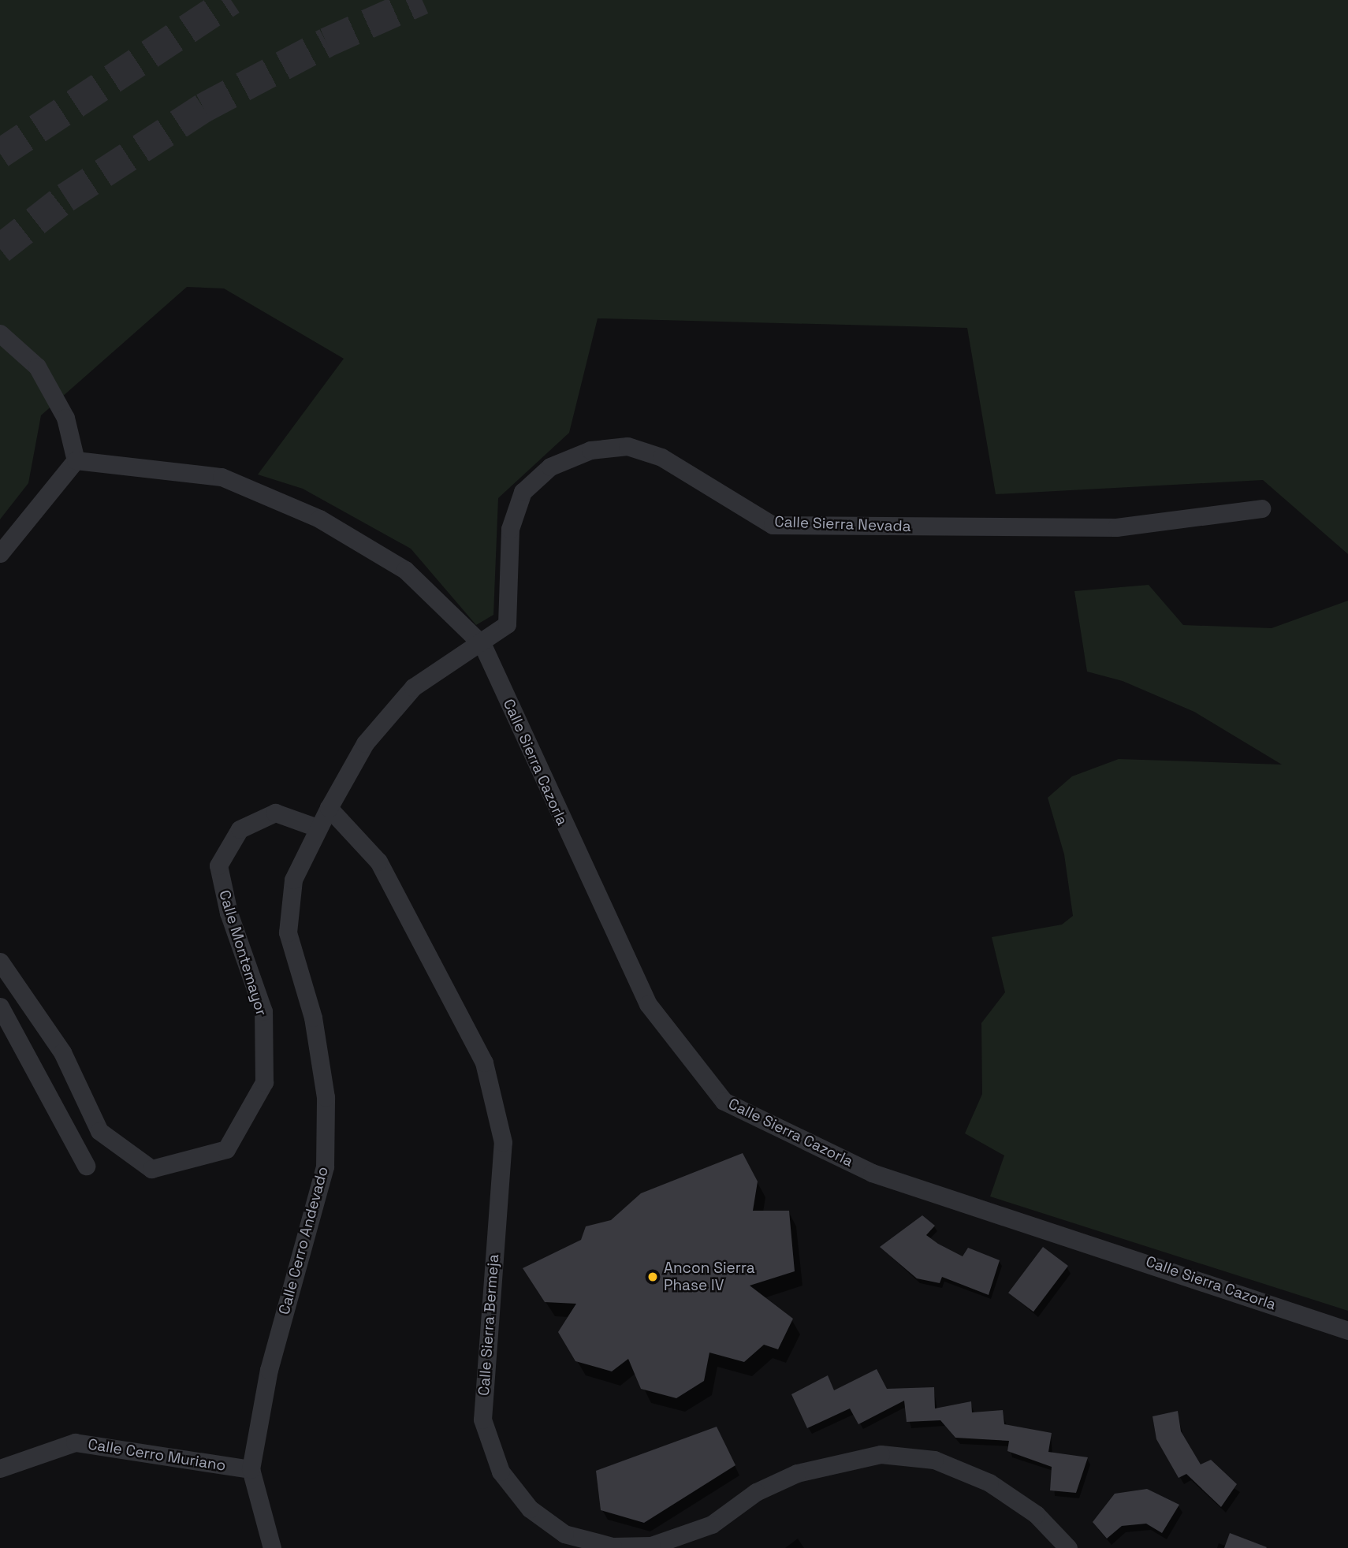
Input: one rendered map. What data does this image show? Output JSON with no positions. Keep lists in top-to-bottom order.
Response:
{
  "streets": {
    "street": [
      "Calle Sierra Nevada",
      "Calle Sierra Cazorla",
      "Calle Montemayor",
      "Calle Cerro Andevado",
      "Calle Sierra Bermeja",
      "Calle Cerro Muriano"
    ]
  },
  "crossings": [
    ["Calle Sierra Nevada", "Calle Sierra Cazorla"],
    ["Calle Montemayor", "Calle Cerro Andevado"],
    ["Calle Cerro Andevado", "Calle Sierra Bermeja"],
    ["Calle Cerro Andevado", "Calle Cerro Muriano"]
  ],
  "places": ["Ancon Sierra Phase IV"]
}
